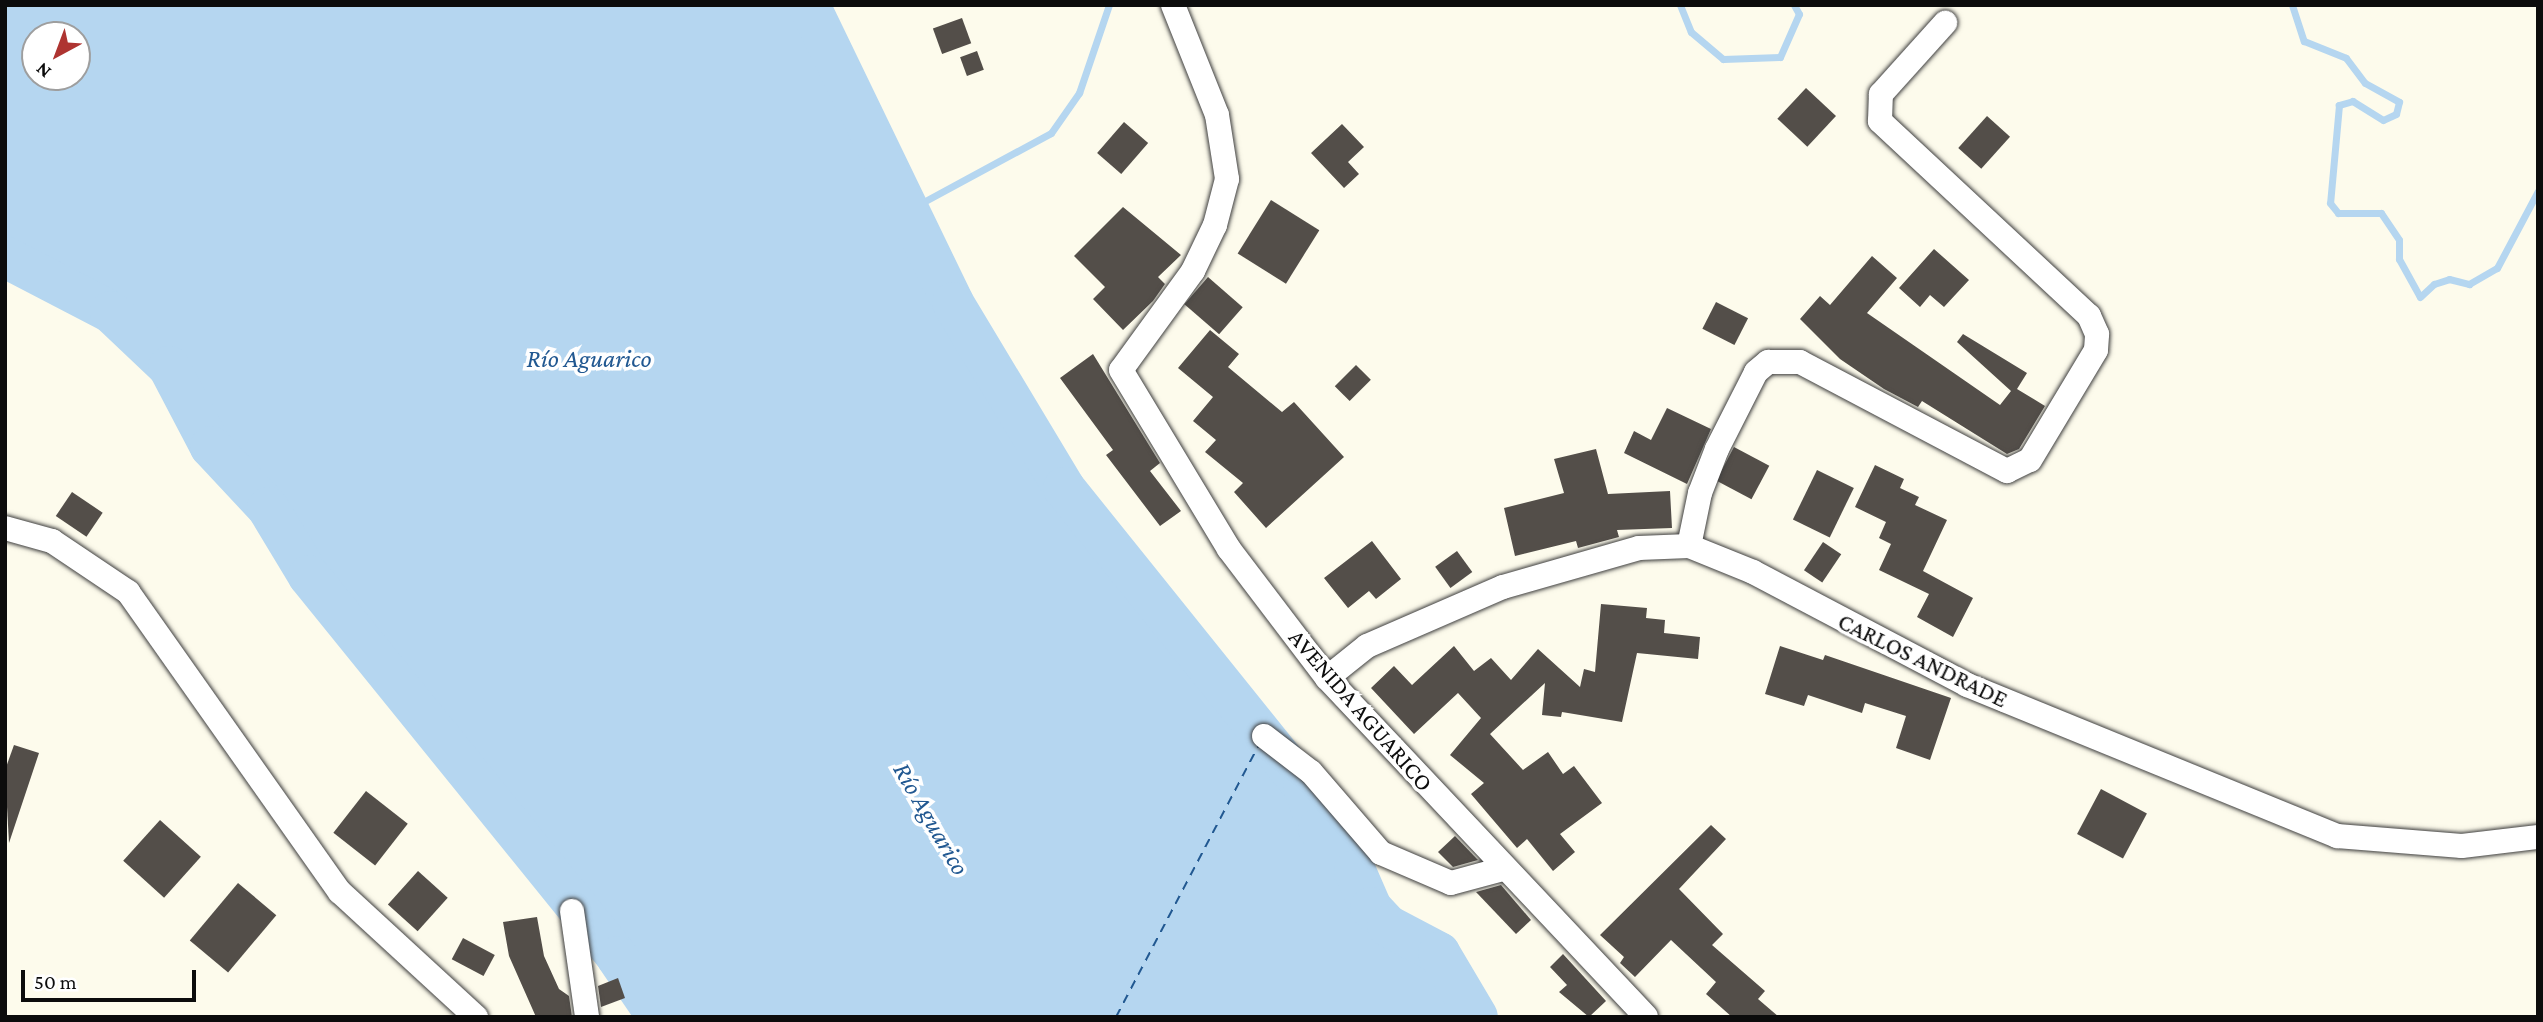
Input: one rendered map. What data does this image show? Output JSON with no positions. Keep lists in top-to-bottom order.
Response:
{
  "streets": {
    "street": ["CARLOS ANDRADE", "AVENIDA AGUARICO"]
  },
  "crossings": [
    ["CARLOS ANDRADE", "AVENIDA AGUARICO"]
  ],
  "water": ["Río Aguarico"],
  "scale_bar": "50 m",
  "north": "bottom left"
}
